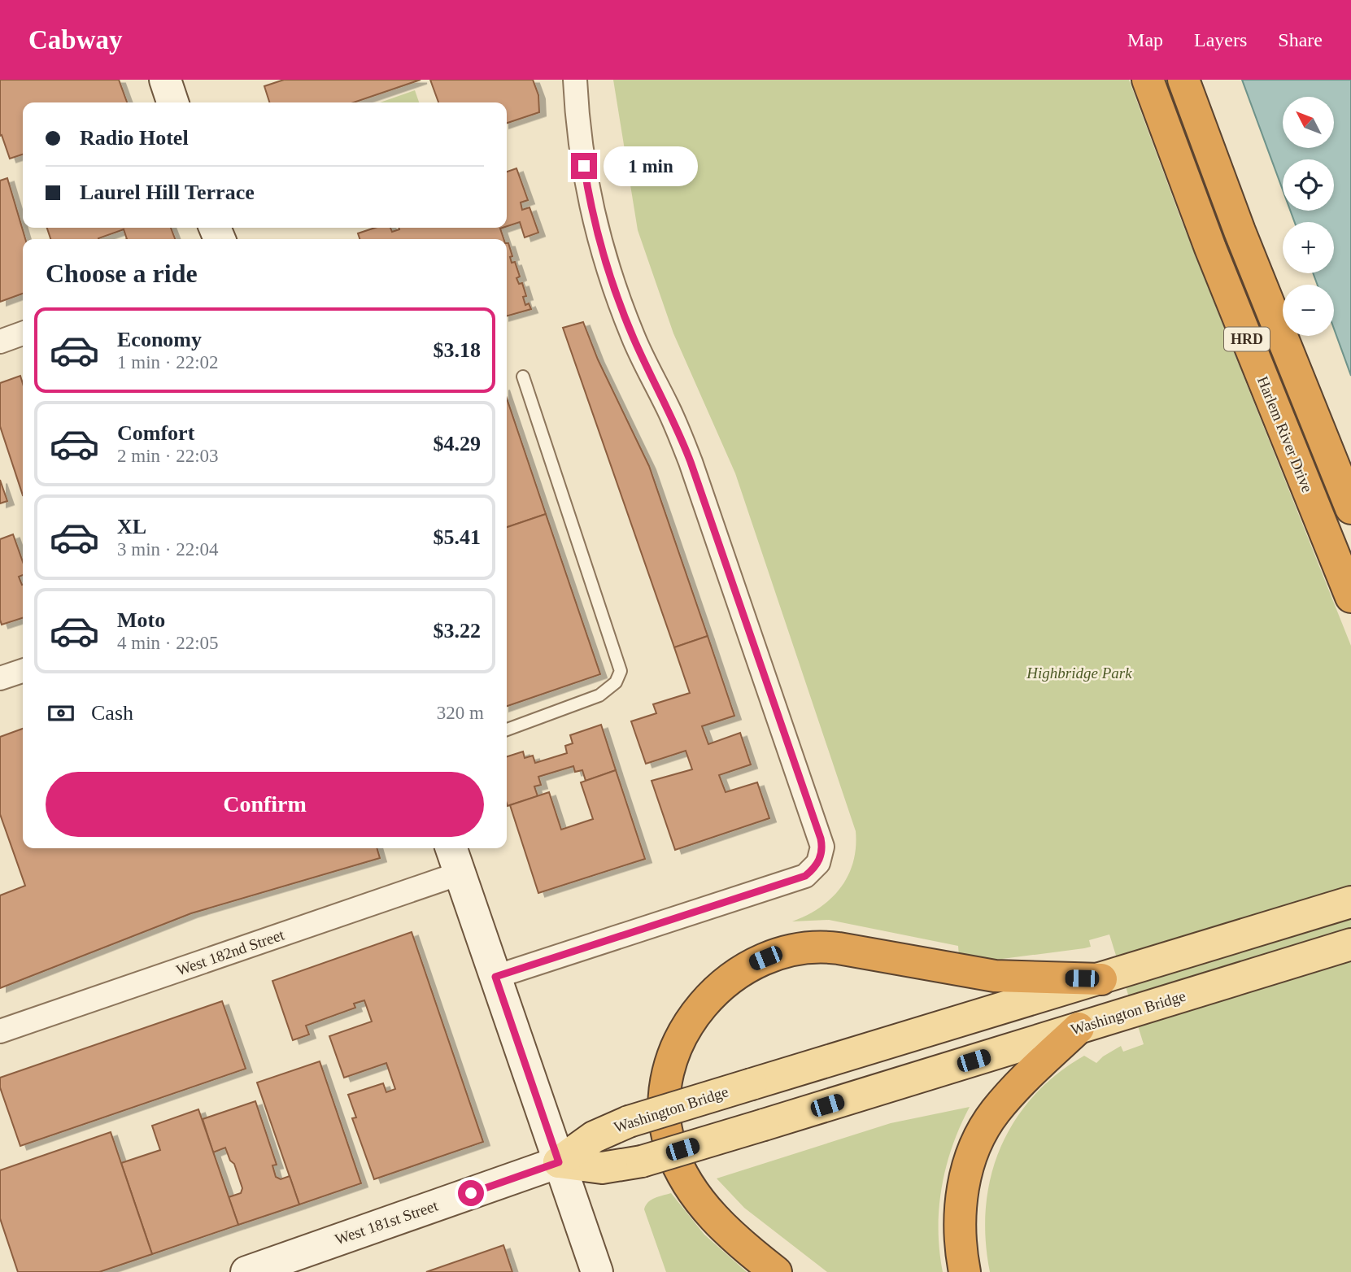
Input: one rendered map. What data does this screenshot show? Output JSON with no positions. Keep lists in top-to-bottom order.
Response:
{
  "streets": {
    "highway": ["HRD", "Harlem River Drive"],
    "main road": ["Washington Bridge", "West 181st Street"],
    "street": ["West 182nd Street"]
  },
  "crossings": [
    ["Washington Bridge", "West 181st Street"]
  ],
  "parks": ["Highbridge Park"],
  "north": "top left",
  "page": {
    "header": "Cabway",
    "nav": ["Map", "Layers", "Share"],
    "map_buttons": ["+", "−"],
    "banner": ["Radio Hotel", "Laurel Hill Terrace"],
    "bubble": "1 min",
    "heading": "Choose a ride",
    "list": [
      {
        "name": "Economy",
        "note": "1 min · 22:02",
        "value": "$3.18"
      },
      {
        "name": "Comfort",
        "note": "2 min · 22:03",
        "value": "$4.29"
      },
      {
        "name": "XL",
        "note": "3 min · 22:04",
        "value": "$5.41"
      },
      {
        "name": "Moto",
        "note": "4 min · 22:05",
        "value": "$3.22"
      }
    ],
    "pay": ["Cash", "320 m"],
    "buttons": "Confirm"
  }
}
